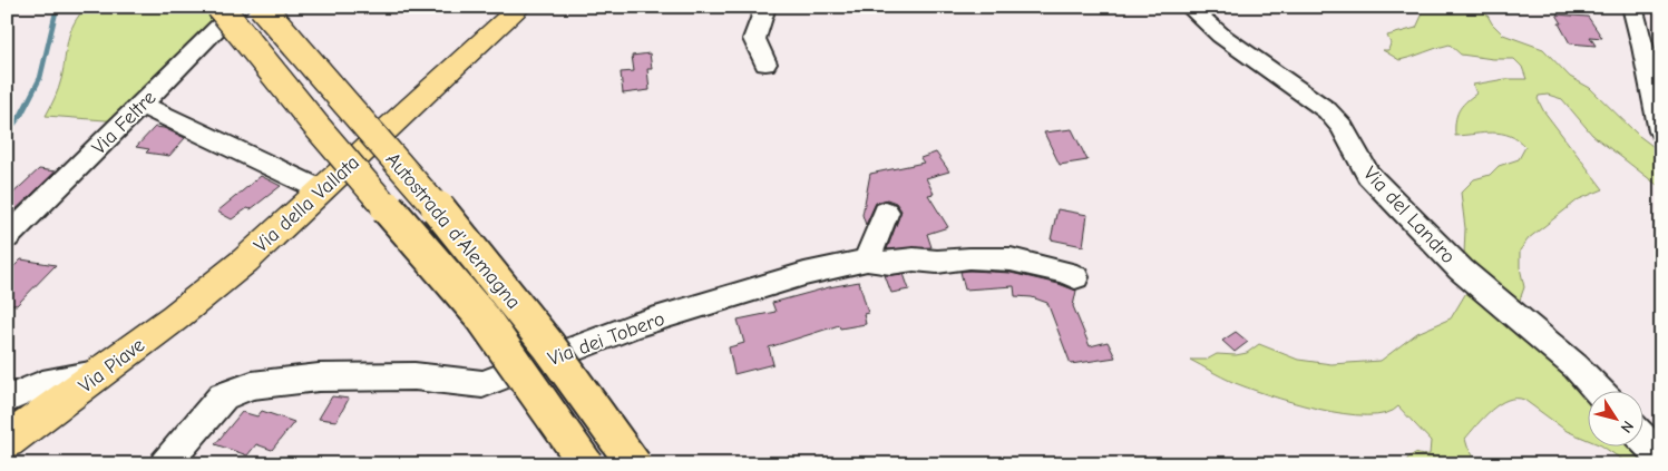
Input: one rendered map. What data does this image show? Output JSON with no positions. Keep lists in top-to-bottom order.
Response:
{
  "streets": {
    "main road": ["Via della Vallata", "Autostrada d'Alemagna", "Via Piave"],
    "street": ["Via Feltre", "Via del Landro", "Via dei Tobero"]
  },
  "crossings": [
    ["Via della Vallata", "Via Piave"]
  ],
  "north": "bottom right"
}
